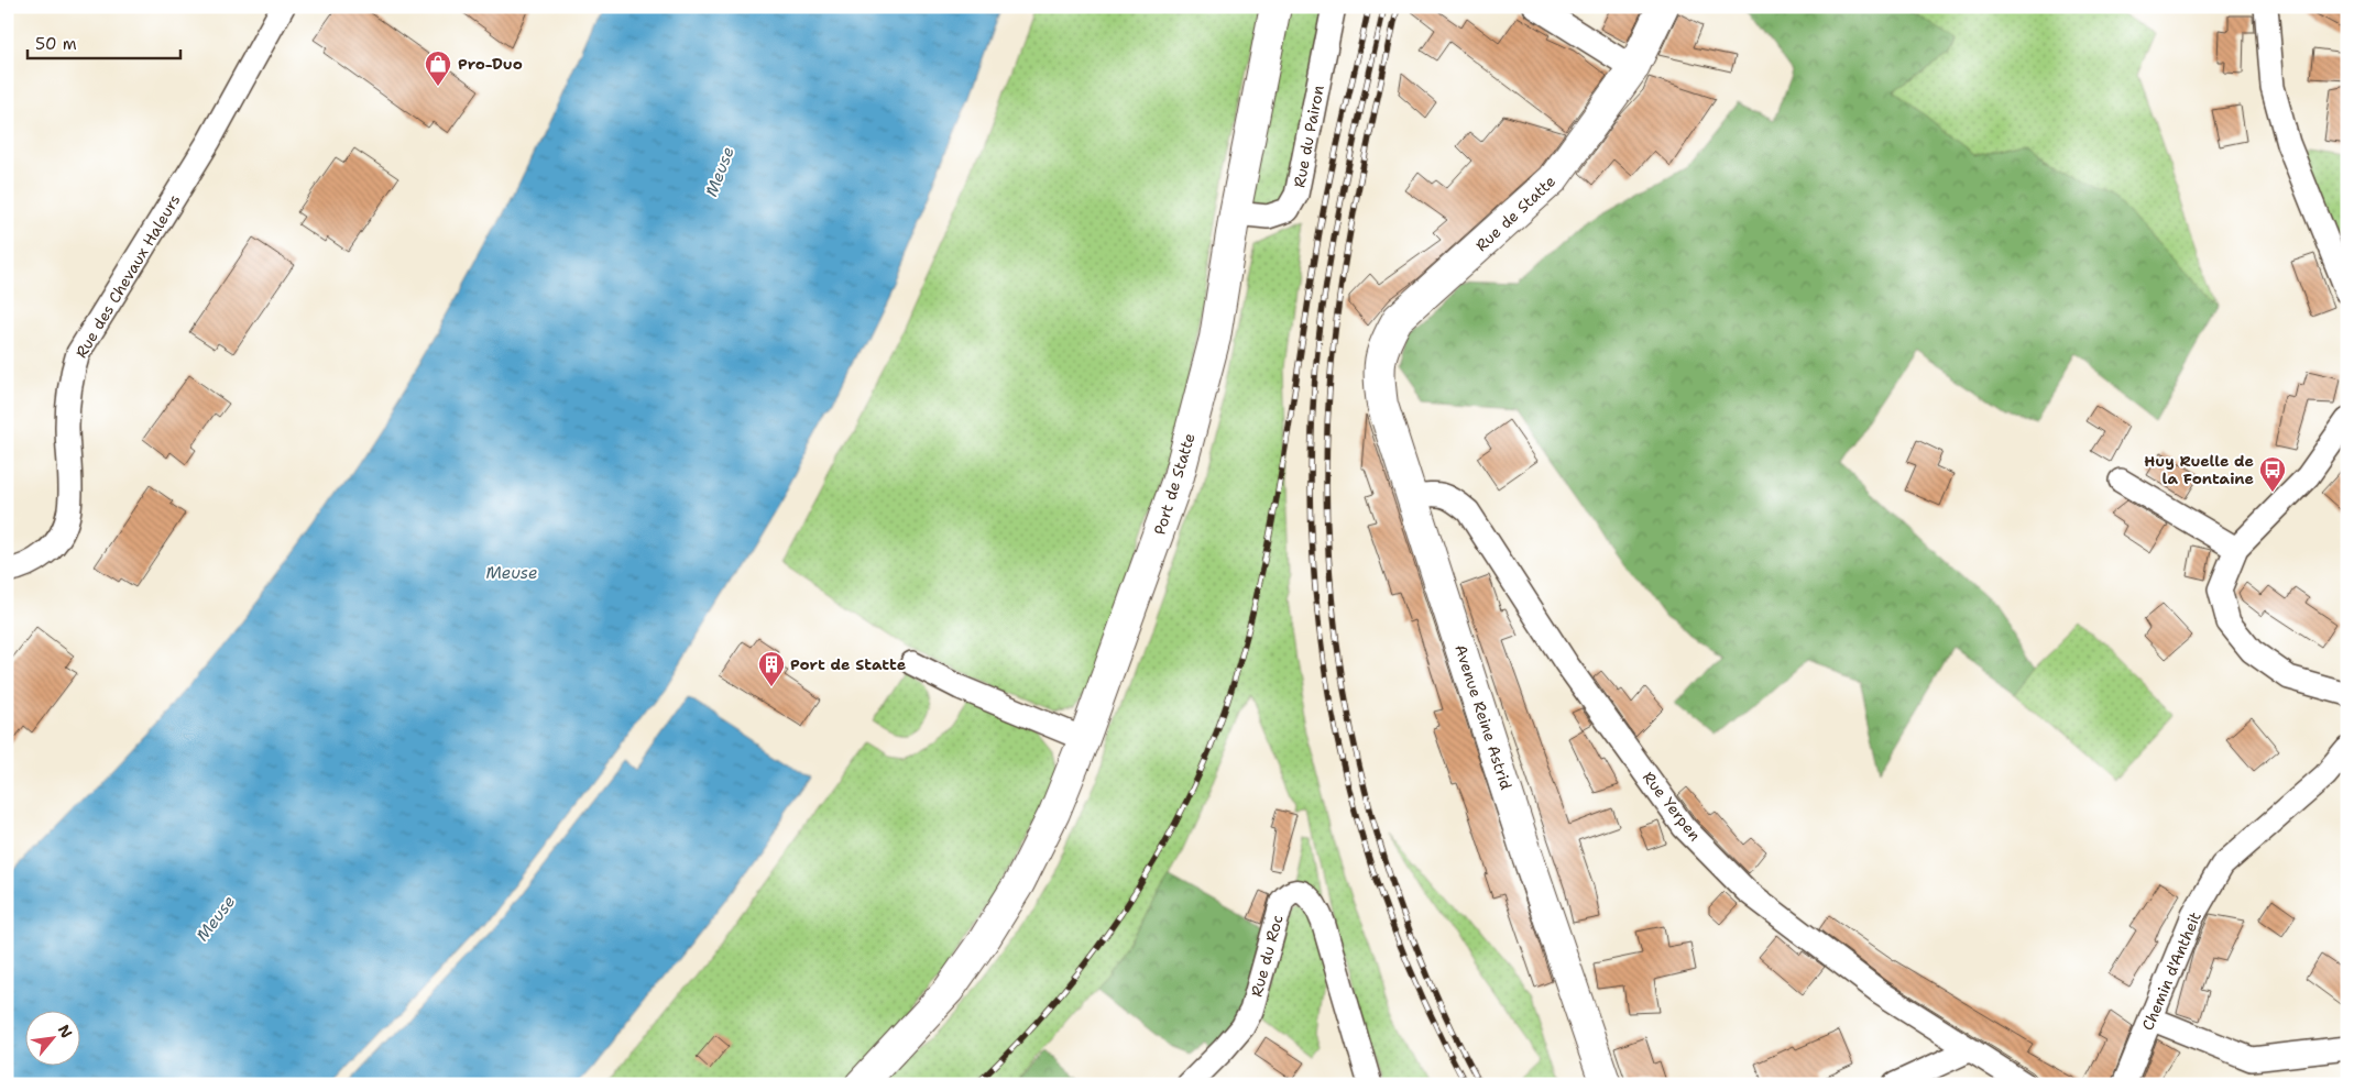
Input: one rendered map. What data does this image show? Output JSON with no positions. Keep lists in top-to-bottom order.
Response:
{
  "streets": {
    "main road": ["Rue de Statte", "Port de Statte", "Avenue Reine Astrid"],
    "street": [
      "Rue du Pairon",
      "Rue des Chevaux Haleurs",
      "Rue Yerpen",
      "Rue du Roc",
      "Chemin d'Antheit"
    ]
  },
  "crossings": [
    ["Rue du Pairon", "Port de Statte"],
    ["Rue de Statte", "Avenue Reine Astrid"],
    ["Avenue Reine Astrid", "Rue Yerpen"]
  ],
  "water": ["Meuse"],
  "places": {
    "shop": ["Pro-Duo"],
    "bus stop": ["Huy Ruelle de la Fontaine"],
    "building": ["Port de Statte"]
  },
  "scale_bar": "50 m",
  "north": "top right"
}
